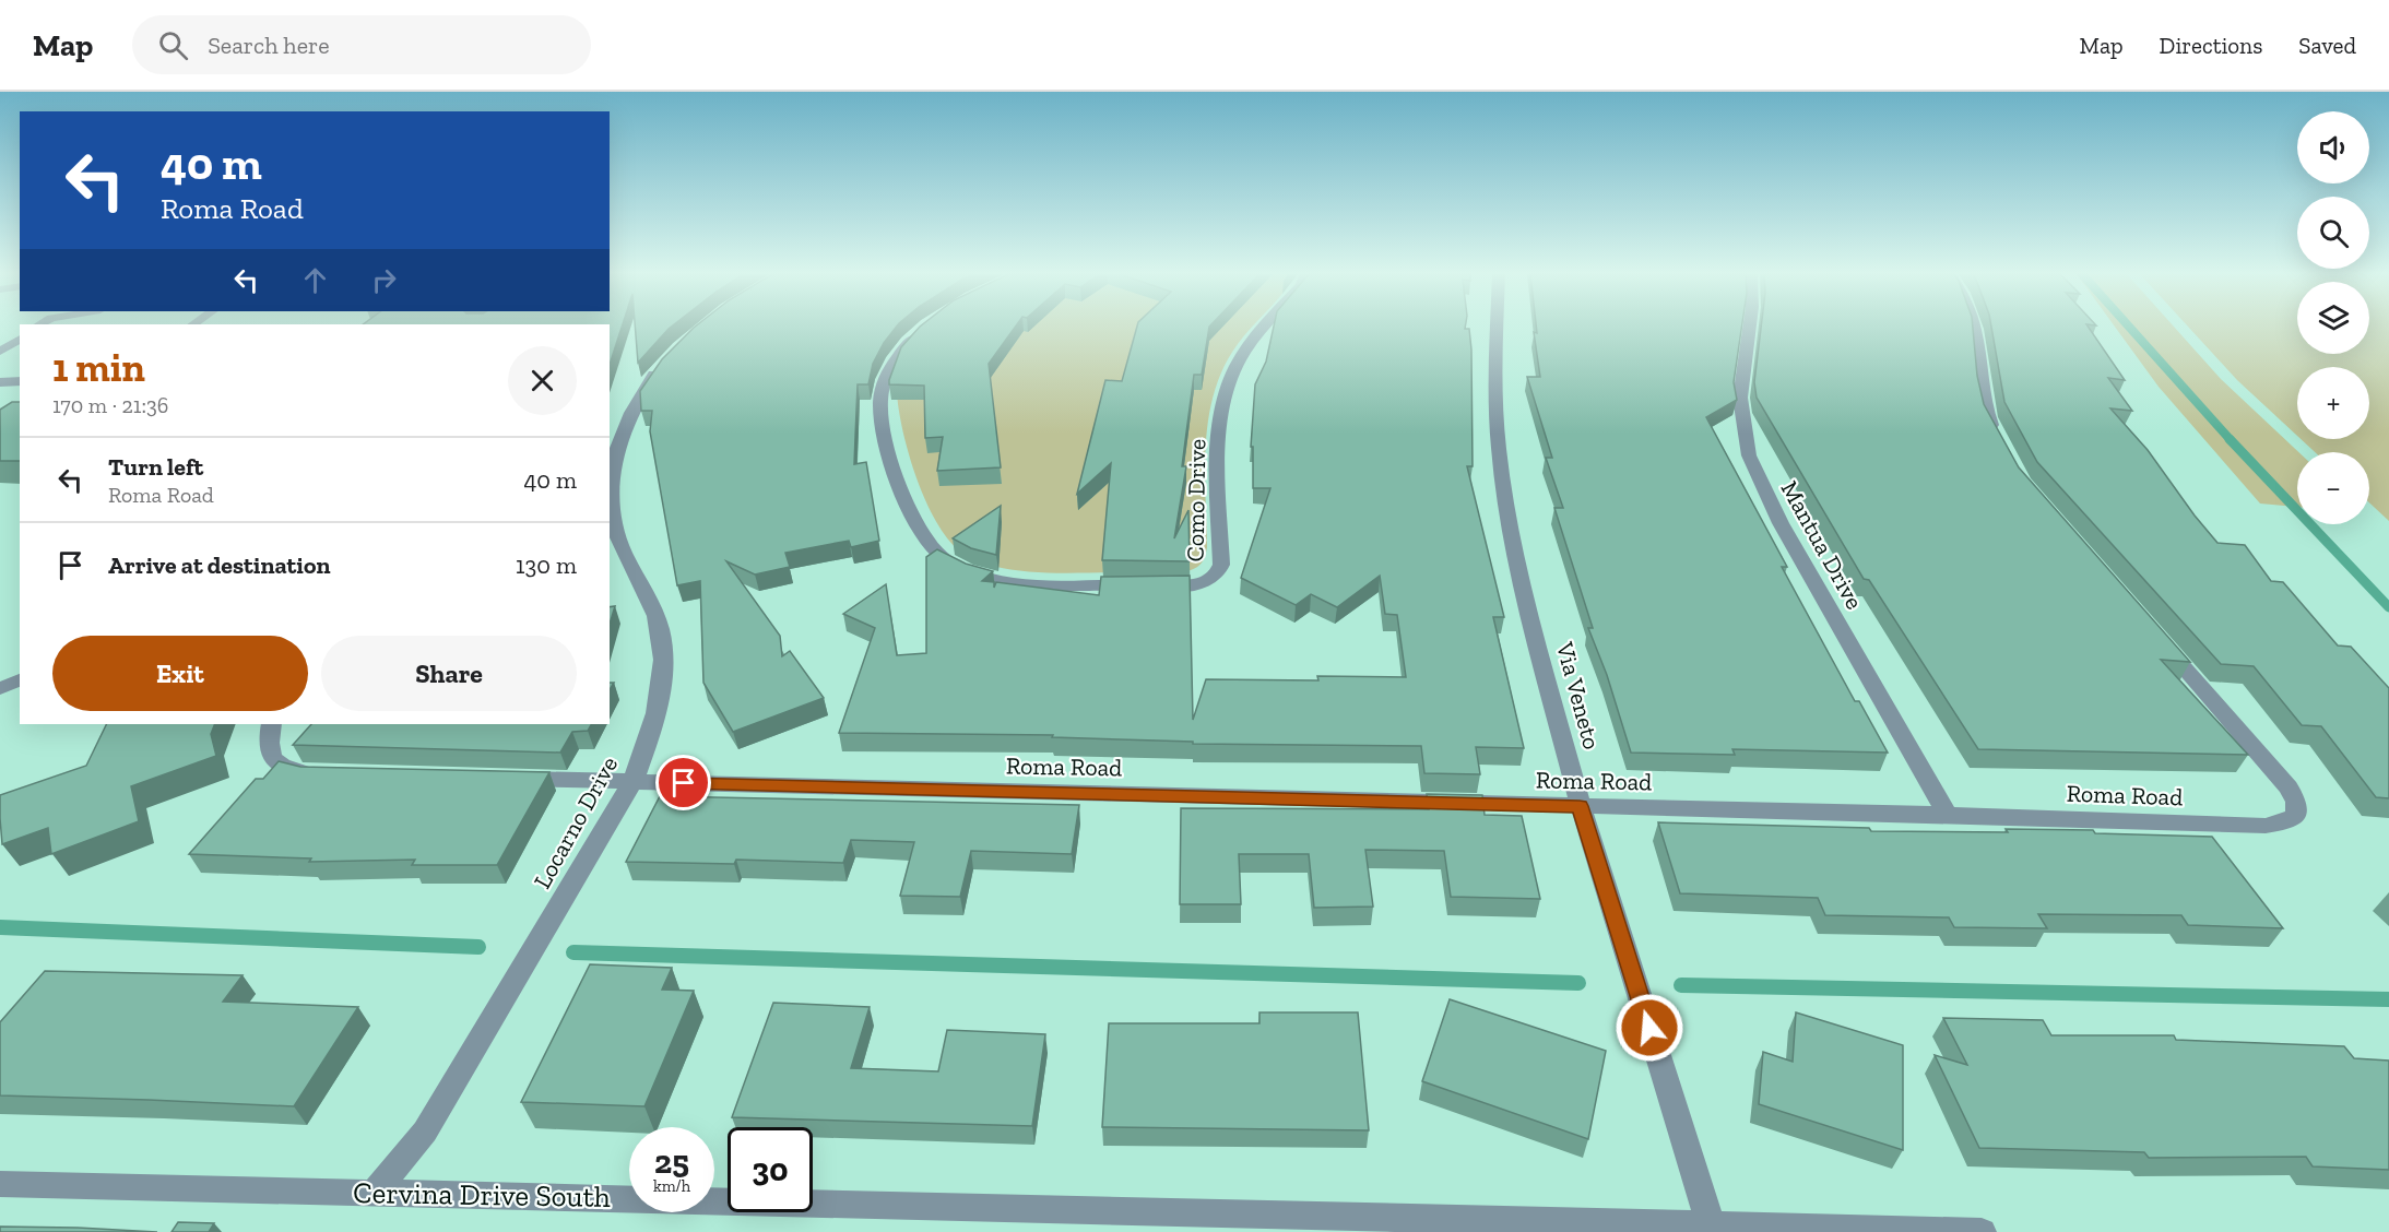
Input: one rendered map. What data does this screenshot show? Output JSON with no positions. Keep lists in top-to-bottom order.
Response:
{
  "streets": {
    "street": [
      "Como Drive",
      "Mantua Drive",
      "Via Veneto",
      "Roma Road",
      "Locarno Drive",
      "Cervina Drive South"
    ]
  },
  "crossings": [
    ["Mantua Drive", "Roma Road"],
    ["Via Veneto", "Roma Road"],
    ["Via Veneto", "Cervina Drive South"],
    ["Roma Road", "Locarno Drive"],
    ["Locarno Drive", "Cervina Drive South"]
  ],
  "page": {
    "header": "Map",
    "search": "Search here",
    "nav": ["Map", "Directions", "Saved"],
    "map_buttons": ["+", "−"],
    "turn": ["40 m", "Roma Road"],
    "heading": ["1 min", "170 m · 21:36"],
    "list": [
      {
        "name": "Turn left",
        "note": "Roma Road",
        "value": "40 m"
      },
      {
        "name": "Arrive at destination",
        "value": "130 m"
      }
    ],
    "buttons": ["Exit", "Share"],
    "speed": "25 km/h",
    "limit": "30"
  }
}
